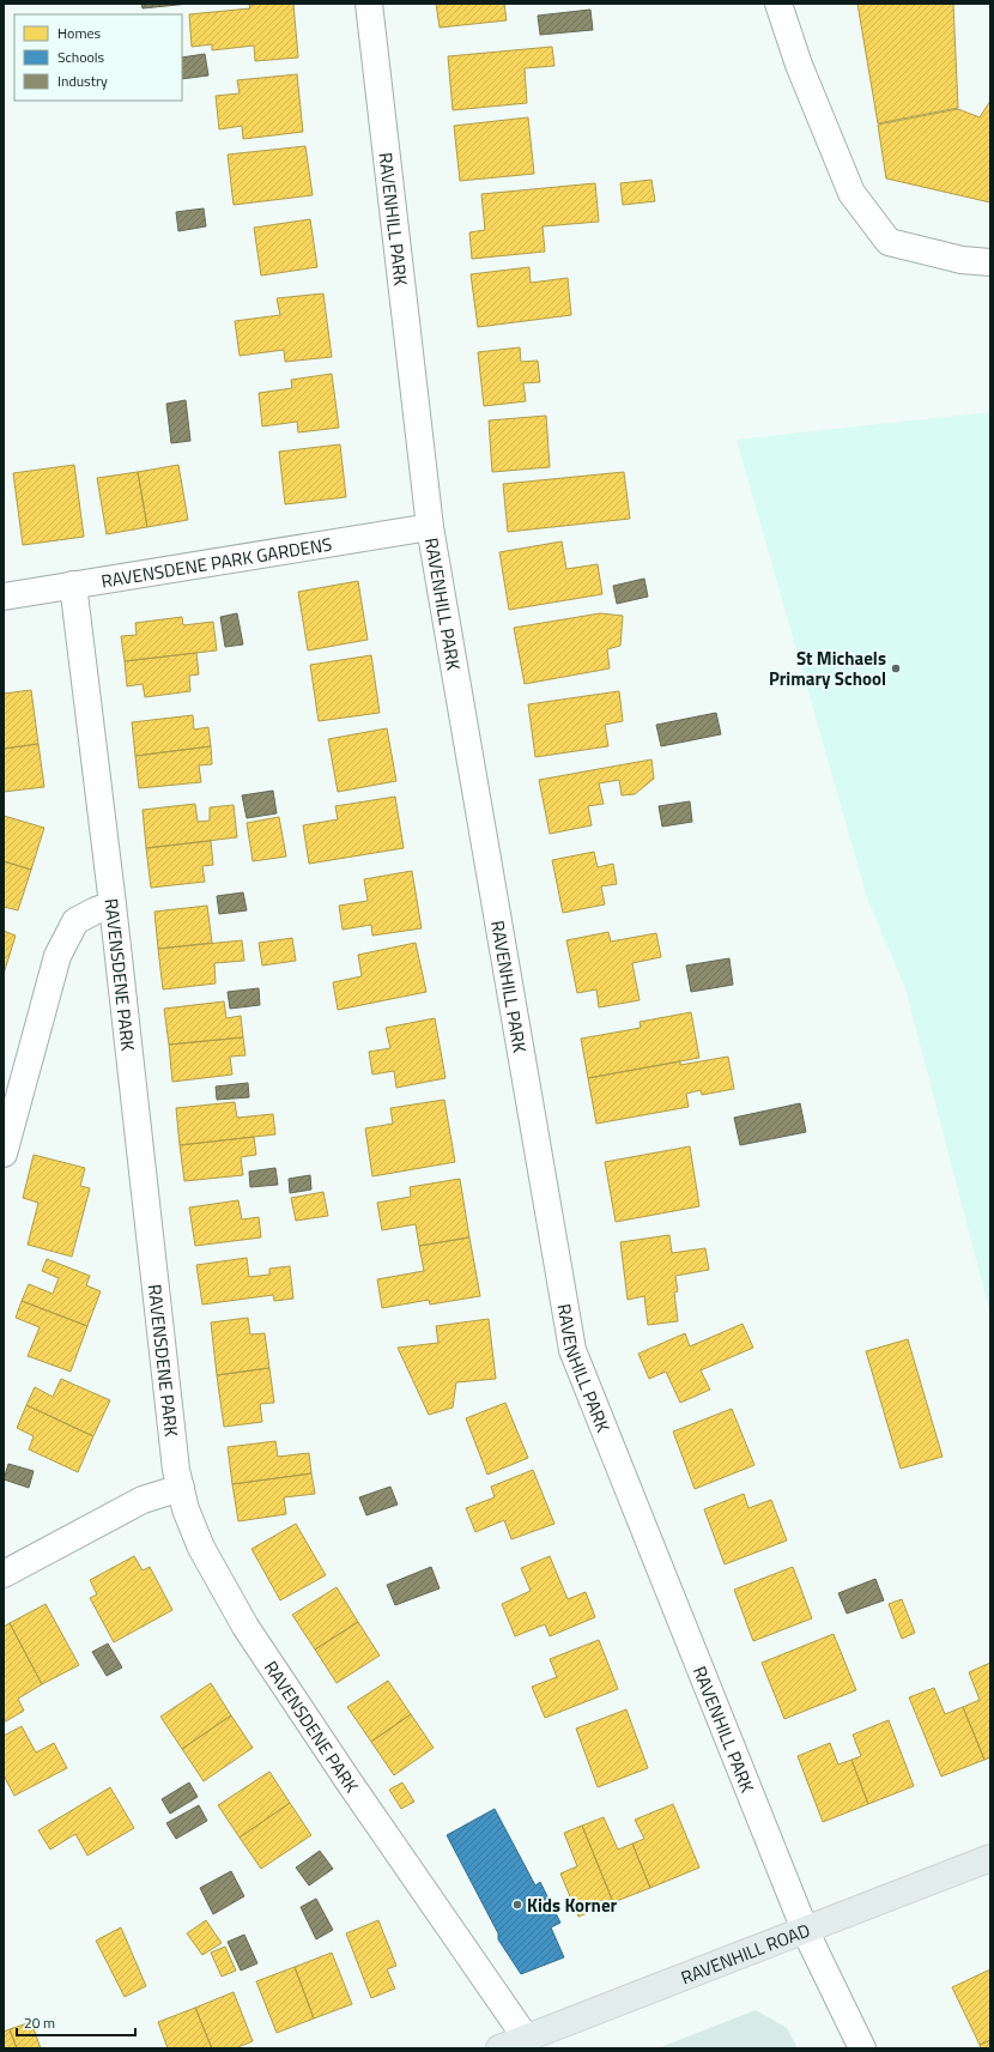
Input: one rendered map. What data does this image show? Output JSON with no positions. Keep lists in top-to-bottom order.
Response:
{
  "streets": {
    "main road": ["RAVENHILL ROAD"],
    "street": ["RAVENHILL PARK", "RAVENSDENE PARK GARDENS", "RAVENSDENE PARK"]
  },
  "crossings": [
    ["RAVENHILL PARK", "RAVENSDENE PARK GARDENS"],
    ["RAVENHILL PARK", "RAVENHILL ROAD"],
    ["RAVENSDENE PARK GARDENS", "RAVENSDENE PARK"],
    ["RAVENSDENE PARK", "RAVENHILL ROAD"]
  ],
  "places": ["St Michaels Primary School", "Kids Korner"],
  "legend": ["Homes", "Schools", "Industry"],
  "scale_bar": "20 m"
}
